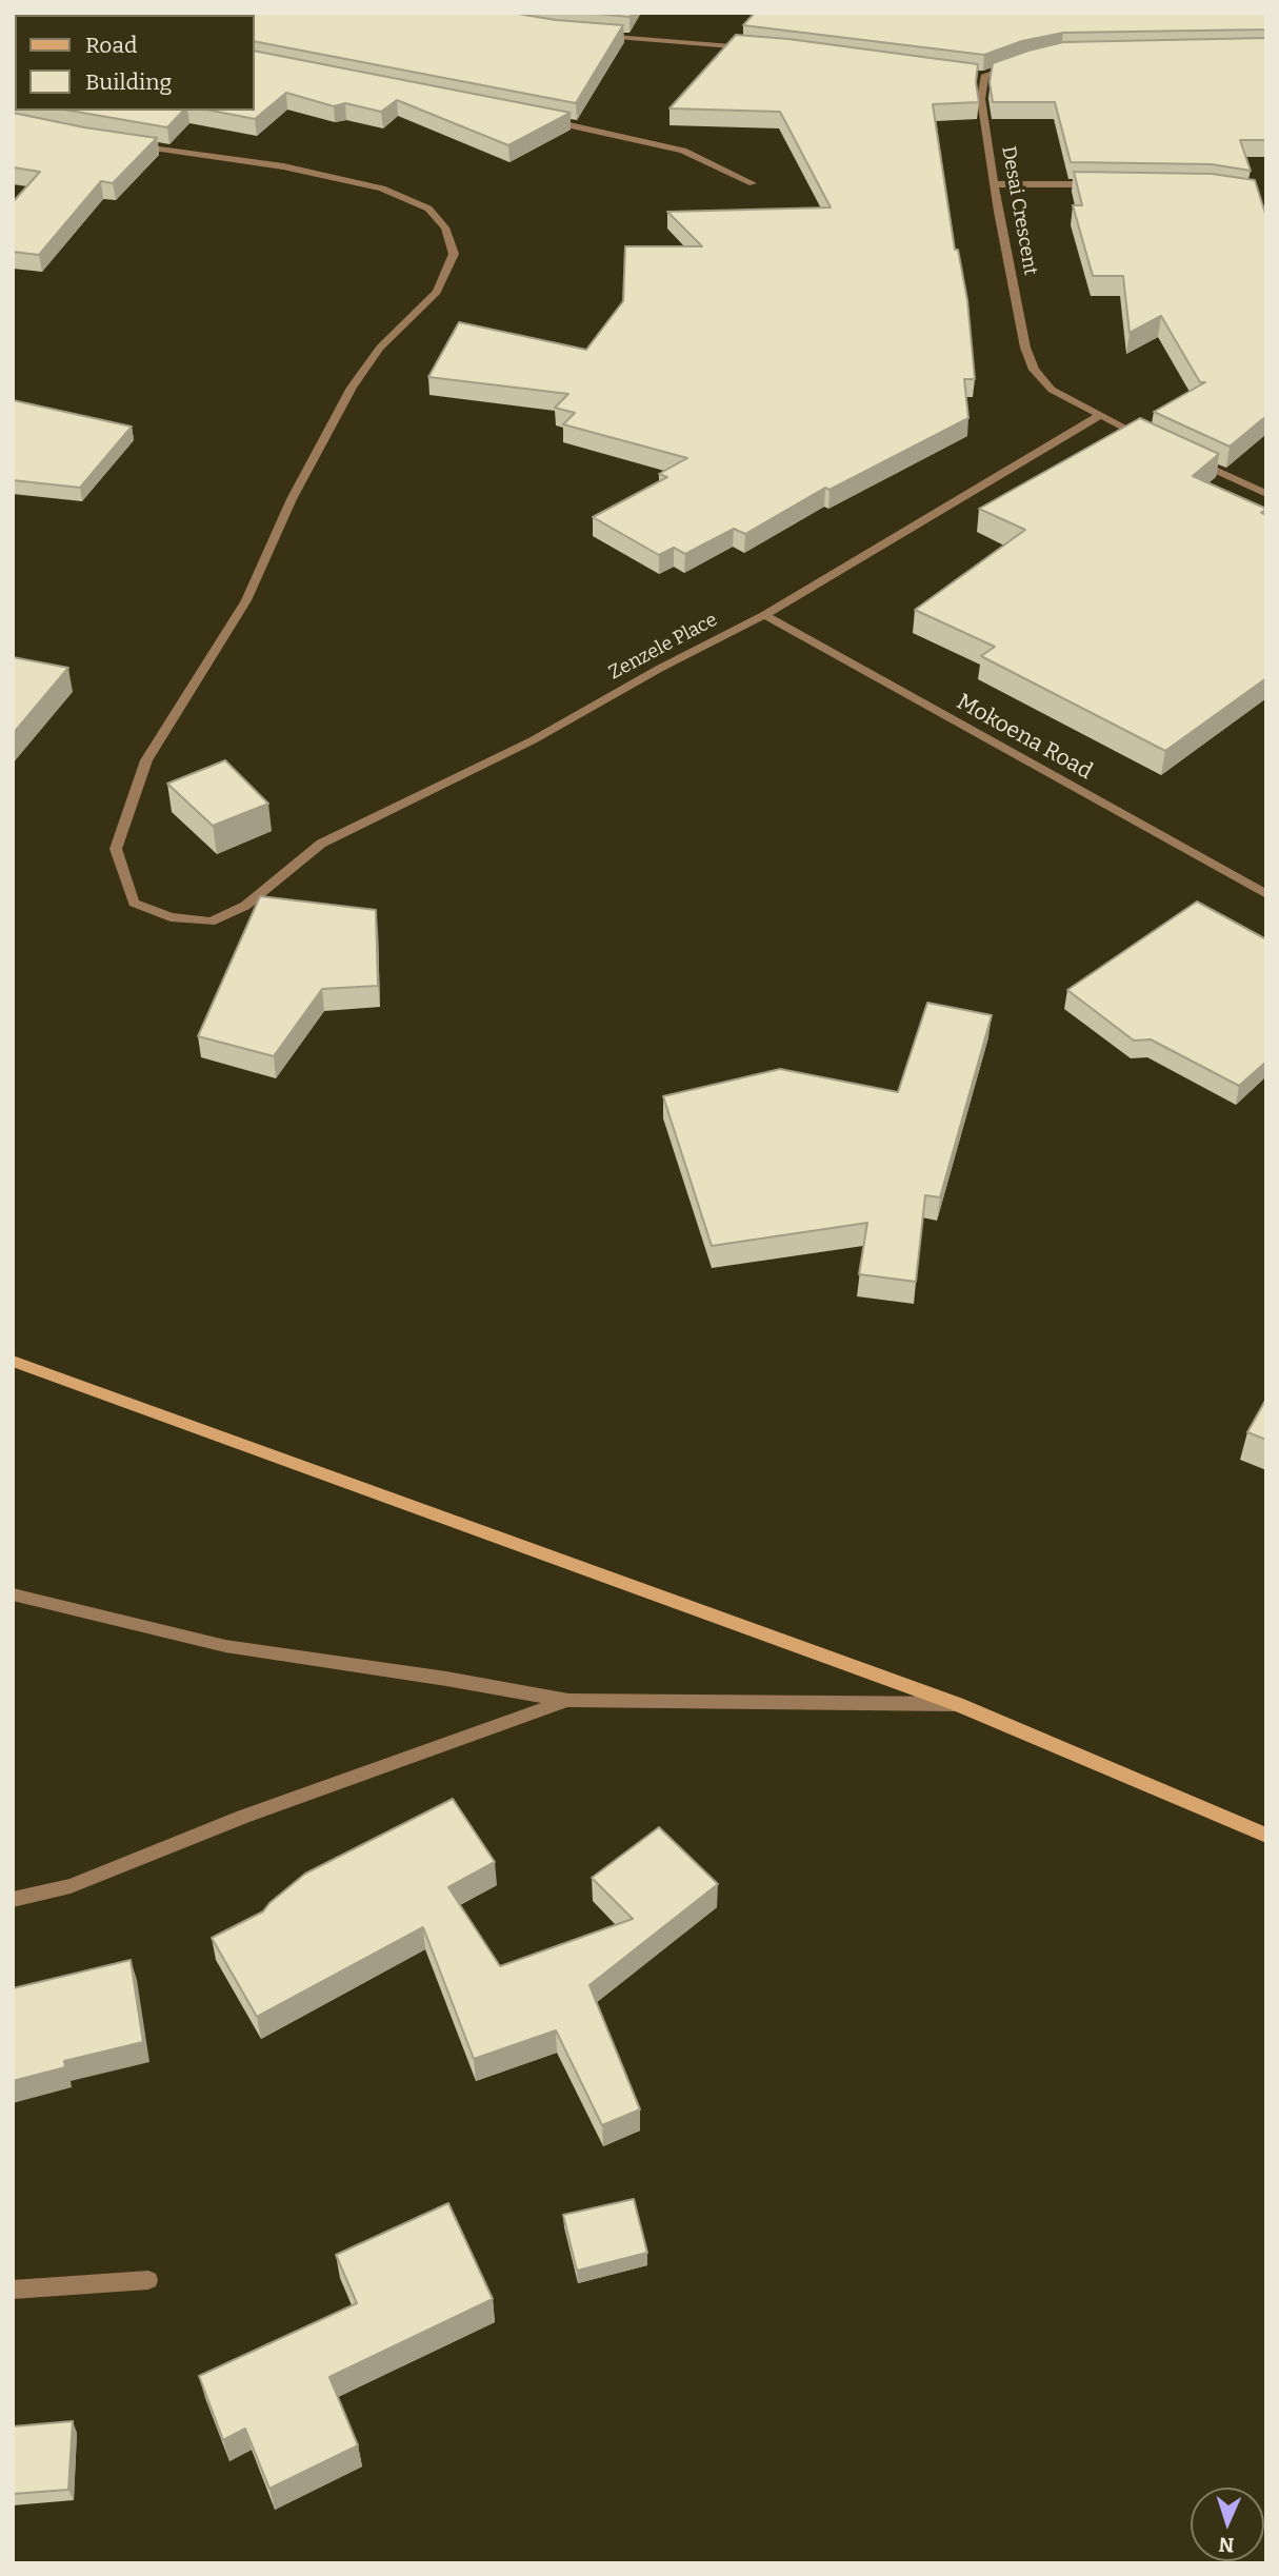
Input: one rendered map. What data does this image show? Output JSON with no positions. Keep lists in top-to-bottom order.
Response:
{
  "streets": {
    "street": ["Desai Crescent", "Zenzele Place", "Mokoena Road"]
  },
  "crossings": [
    ["Desai Crescent", "Zenzele Place"],
    ["Zenzele Place", "Mokoena Road"]
  ],
  "legend": ["Road", "Building"],
  "north": "bottom"
}
